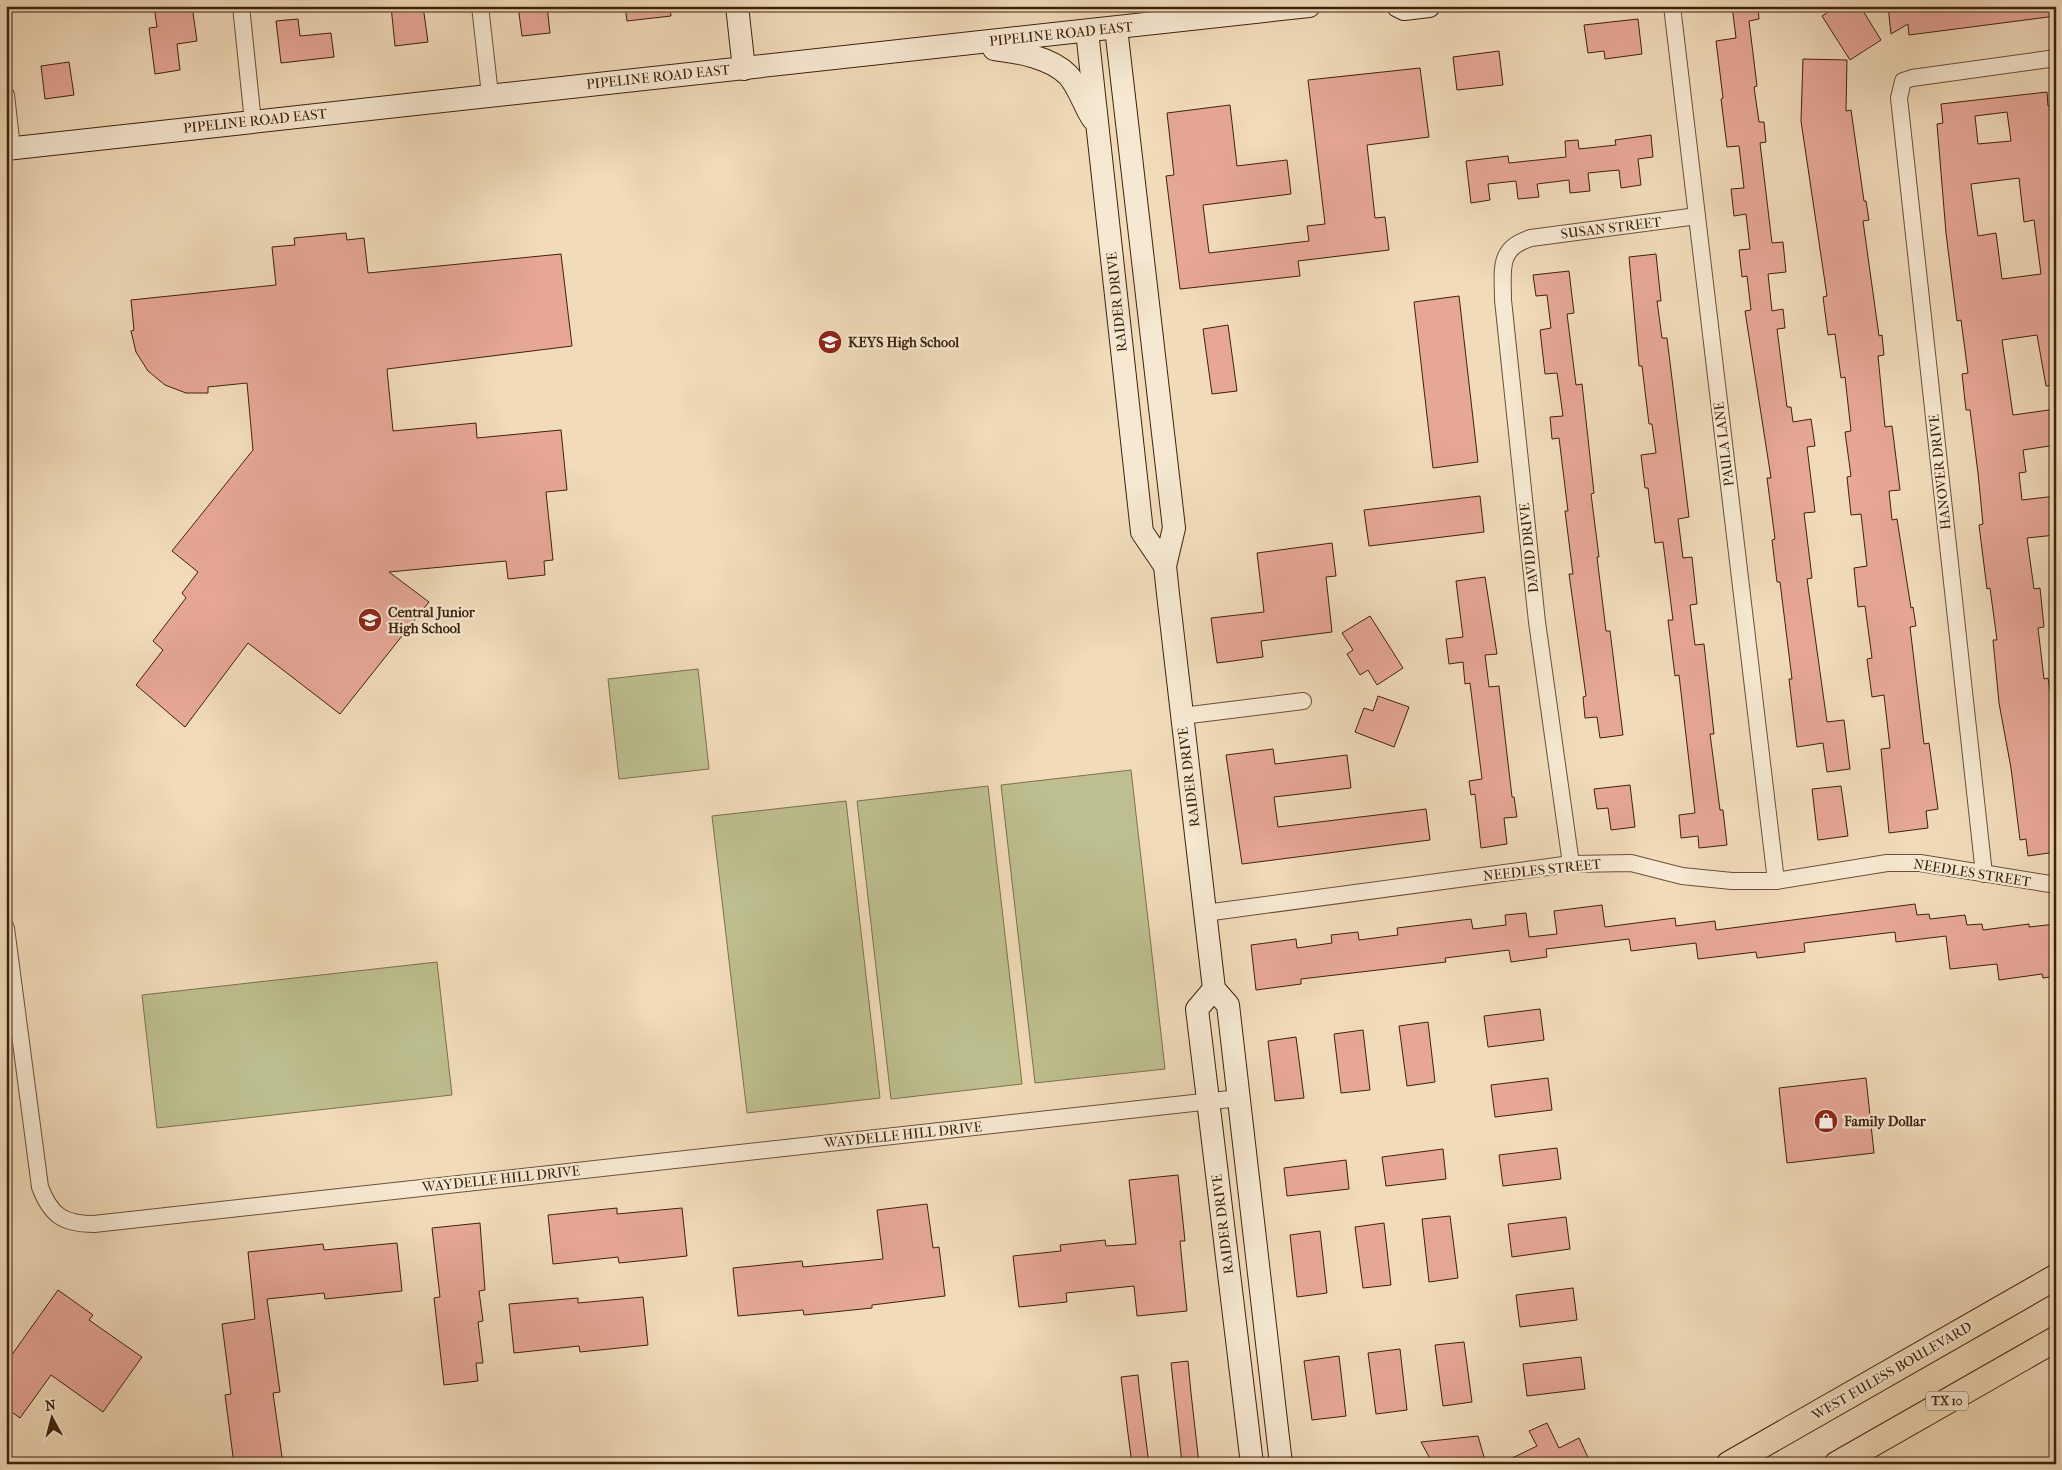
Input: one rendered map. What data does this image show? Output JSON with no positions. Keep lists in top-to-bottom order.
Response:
{
  "streets": {
    "main road": [
      "PIPELINE ROAD EAST",
      "RAIDER DRIVE",
      "WEST EULESS BOULEVARD",
      "TX 10"
    ],
    "street": [
      "SUSAN STREET",
      "PAULA LANE",
      "HANOVER DRIVE",
      "DAVID DRIVE",
      "NEEDLES STREET",
      "WAYDELLE HILL DRIVE"
    ]
  },
  "crossings": [
    ["PIPELINE ROAD EAST", "RAIDER DRIVE"],
    ["SUSAN STREET", "PAULA LANE"],
    ["SUSAN STREET", "DAVID DRIVE"],
    ["RAIDER DRIVE", "NEEDLES STREET"],
    ["RAIDER DRIVE", "WAYDELLE HILL DRIVE"],
    ["PAULA LANE", "NEEDLES STREET"],
    ["HANOVER DRIVE", "NEEDLES STREET"],
    ["DAVID DRIVE", "NEEDLES STREET"]
  ],
  "places": {
    "school or university": ["KEYS High School", "Central Junior High School"],
    "shop": ["Family Dollar"]
  },
  "north": "top"
}
